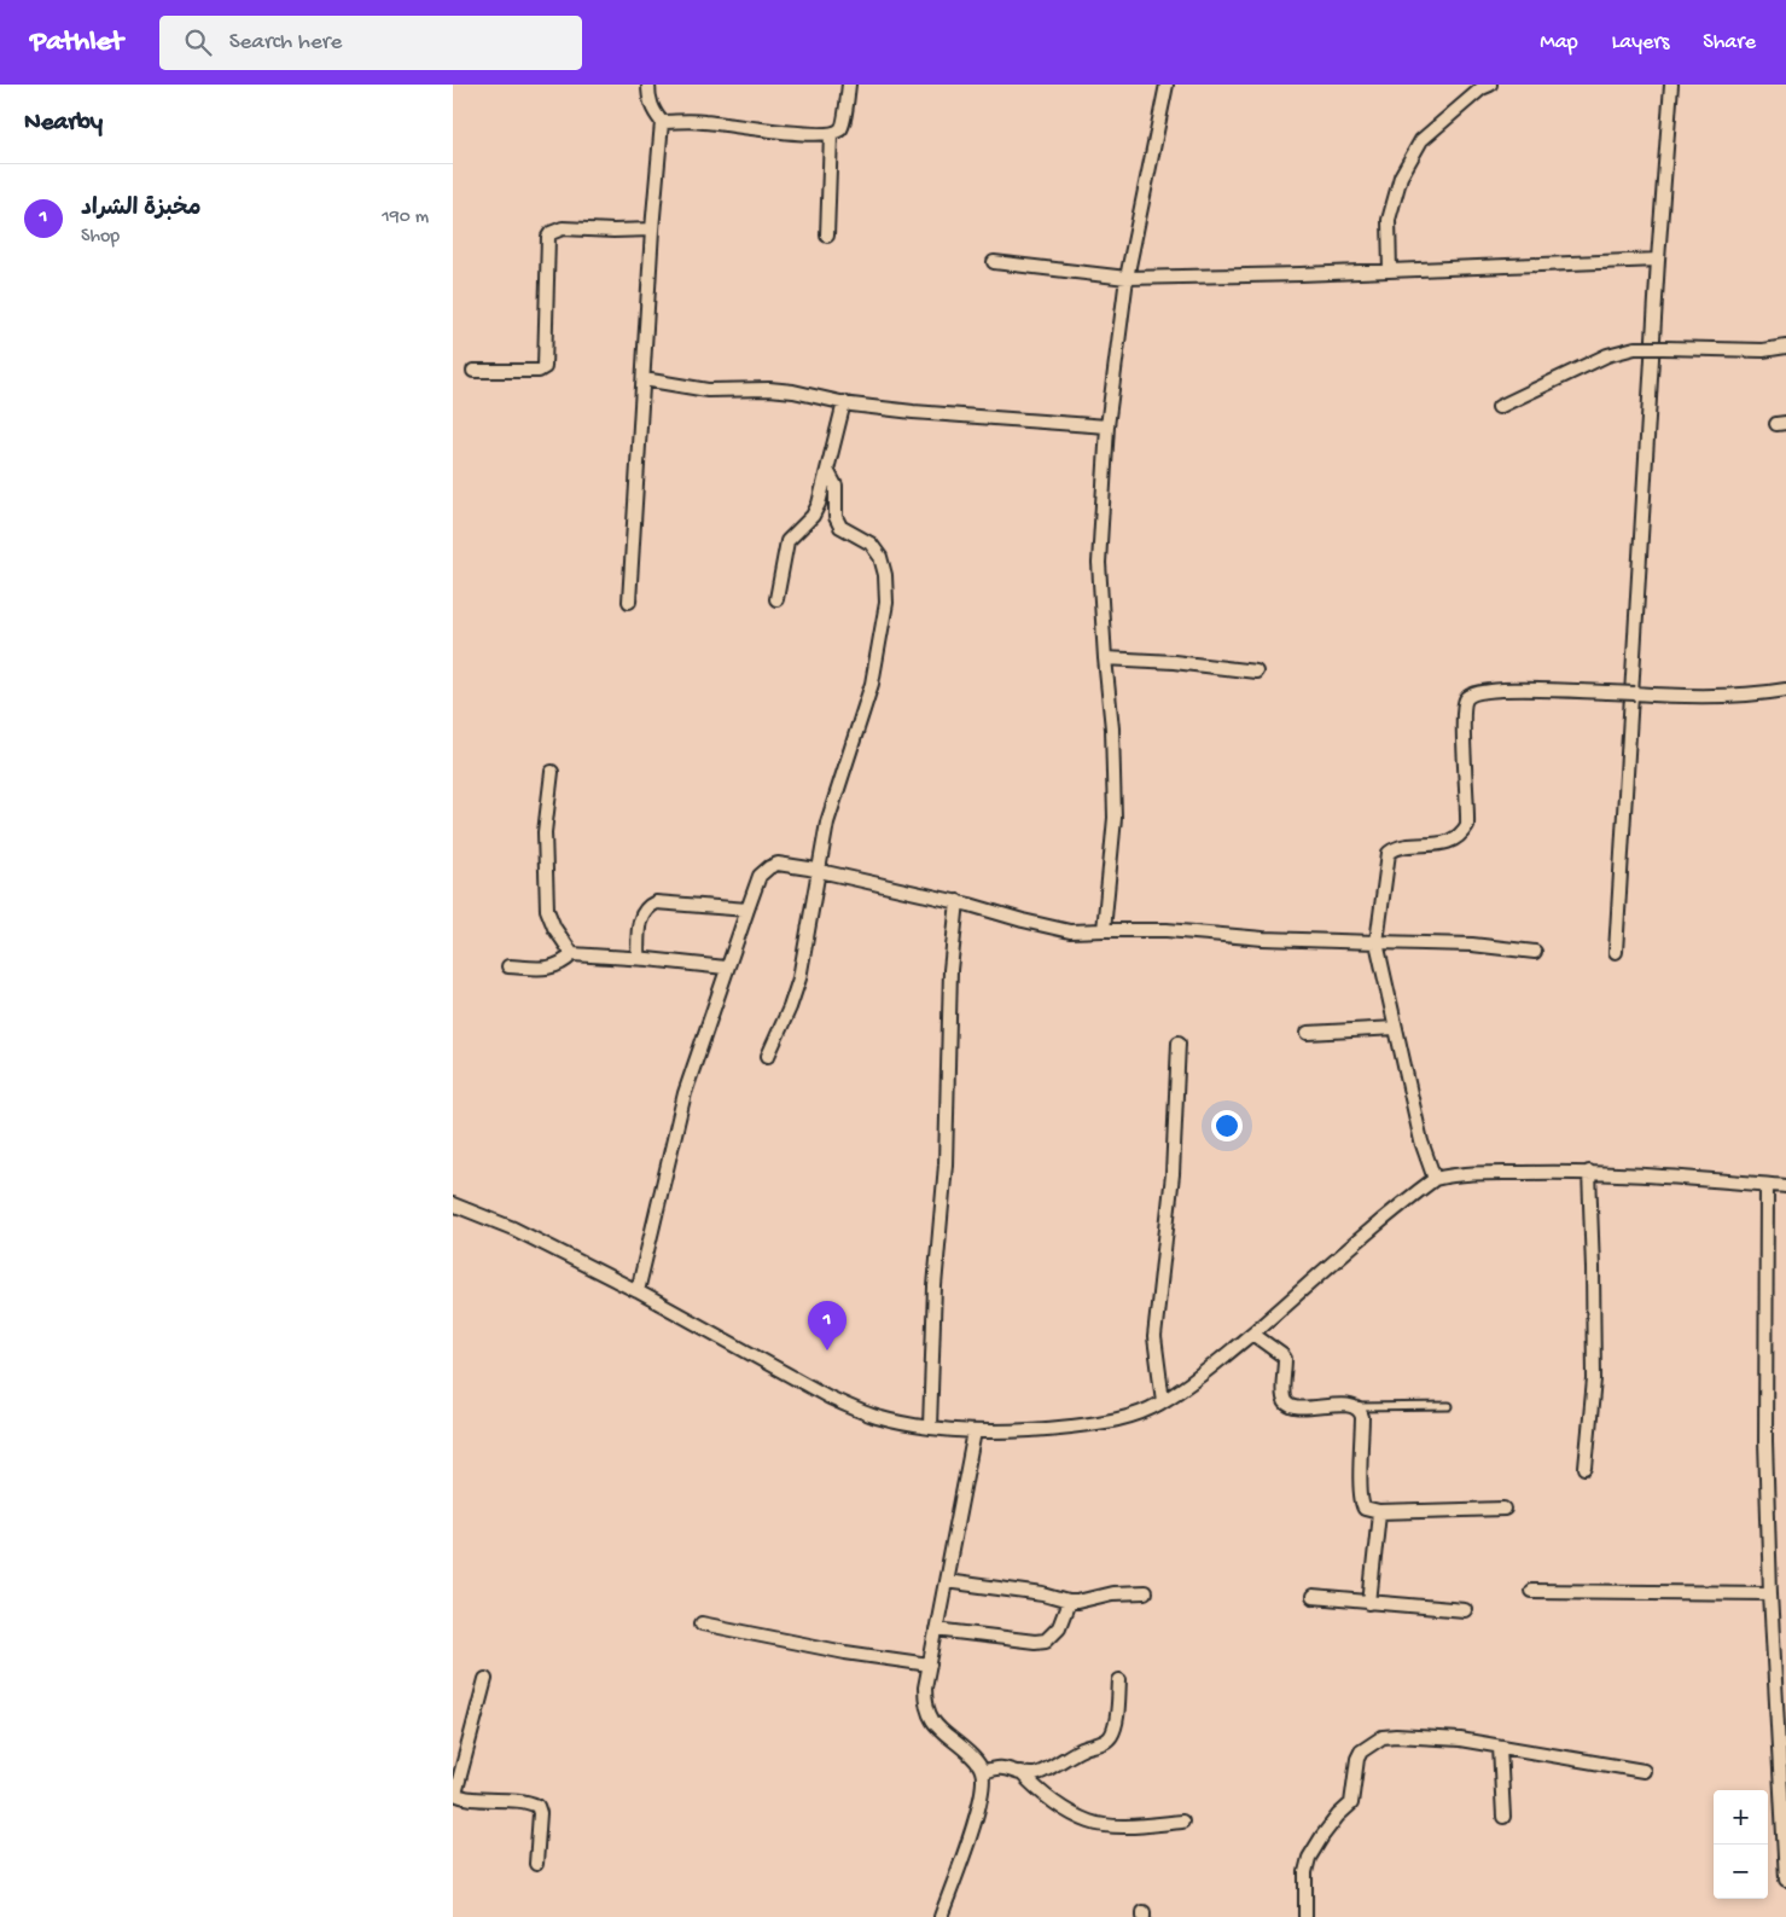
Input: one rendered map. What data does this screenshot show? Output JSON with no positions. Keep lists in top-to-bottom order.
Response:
{
  "page": {
    "header": "Pathlet",
    "search": "Search here",
    "nav": ["Map", "Layers", "Share"],
    "heading": "Nearby",
    "list": [
      {
        "mark": "1",
        "name": "مخبزة الشراد",
        "note": "Shop",
        "value": "190 m"
      }
    ],
    "pins": "1",
    "map_buttons": ["+", "−"]
  }
}
